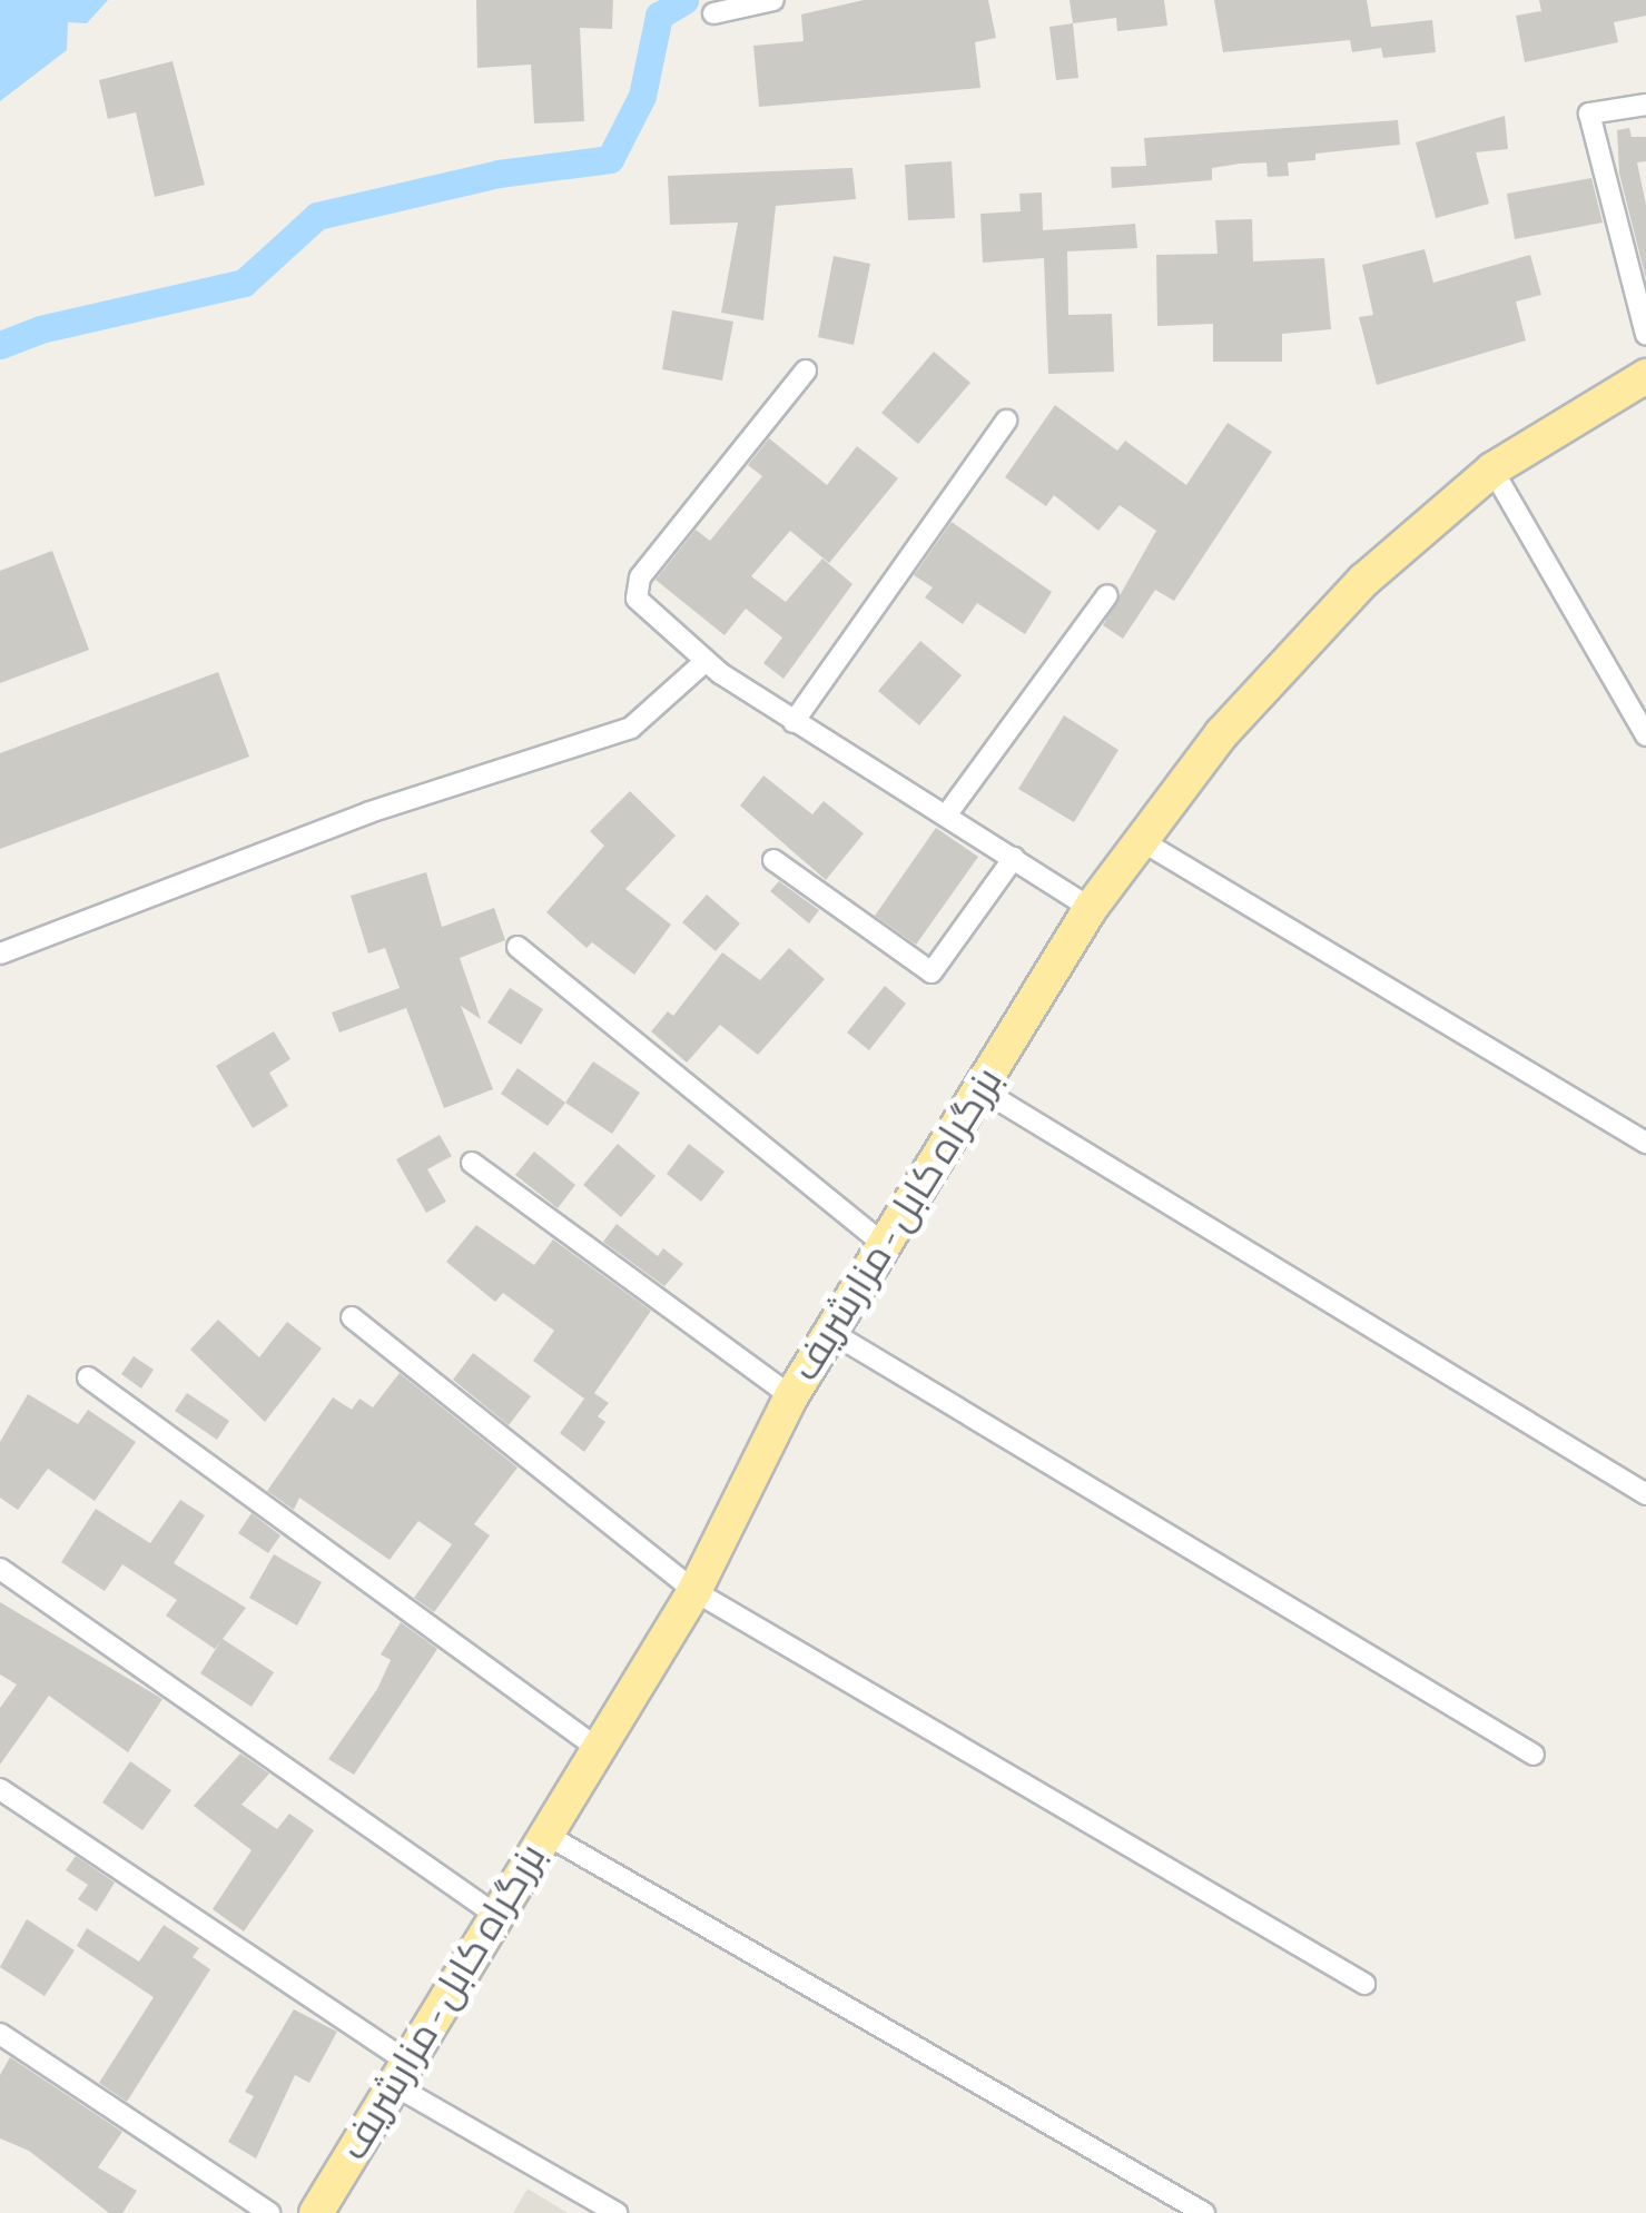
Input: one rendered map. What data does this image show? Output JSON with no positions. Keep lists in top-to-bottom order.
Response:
{
  "streets": {
    "highway": ["بزرگراه کابل - مزارشریف"]
  }
}
